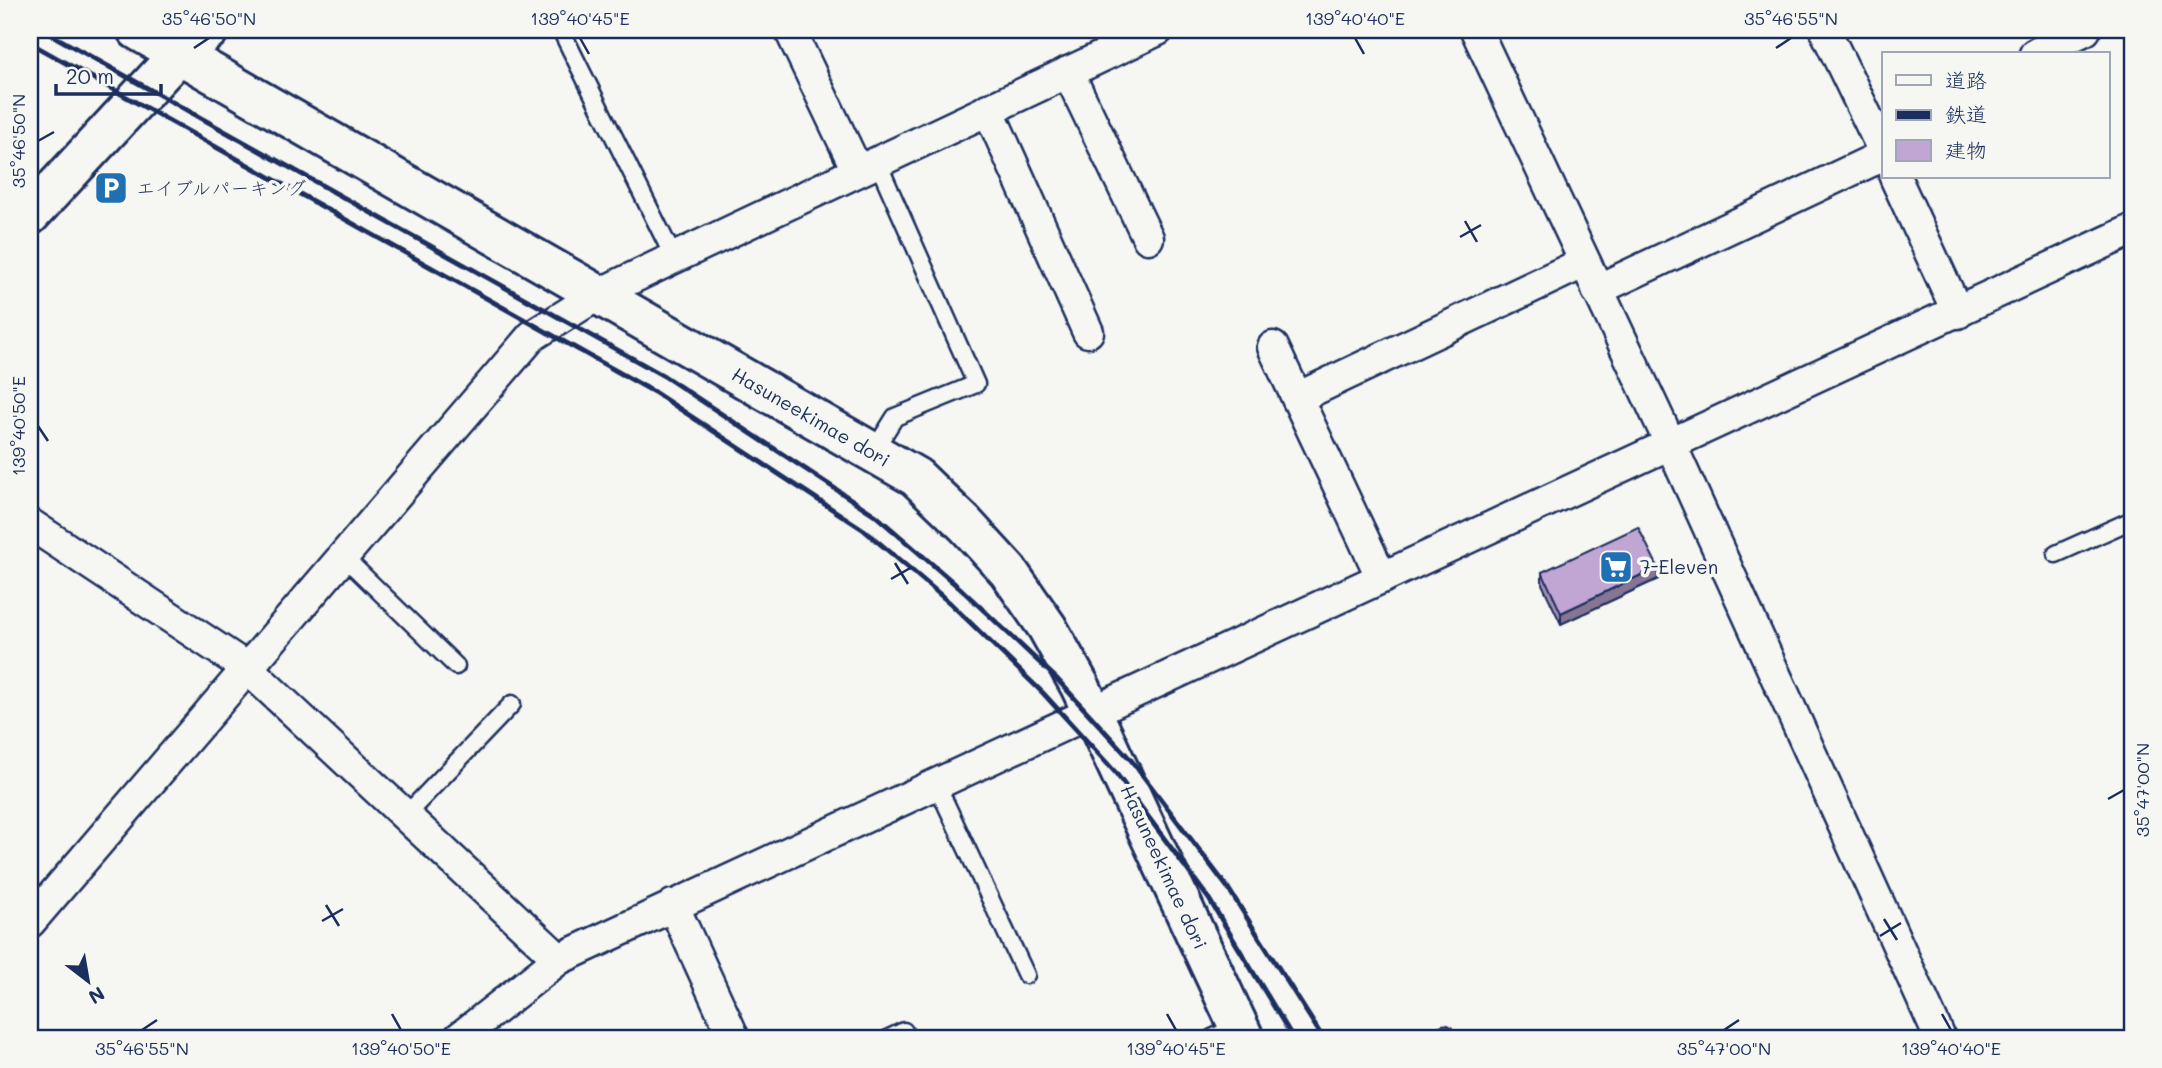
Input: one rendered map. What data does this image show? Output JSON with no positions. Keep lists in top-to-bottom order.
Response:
{
  "streets": {
    "street": ["Hasuneekimae dori"]
  },
  "places": {
    "parking": ["エイブルパーキング"],
    "supermarket": ["7-Eleven"]
  },
  "legend": ["道路", "鉄道", "建物"],
  "scale_bar": "20 m",
  "north": "bottom right",
  "coordinates": [
    "35°46'50\"N",
    "139°40'45\"E",
    "139°40'40\"E",
    "35°46'55\"N",
    "139°40'50\"E",
    "35°47'00\"N"
  ]
}
